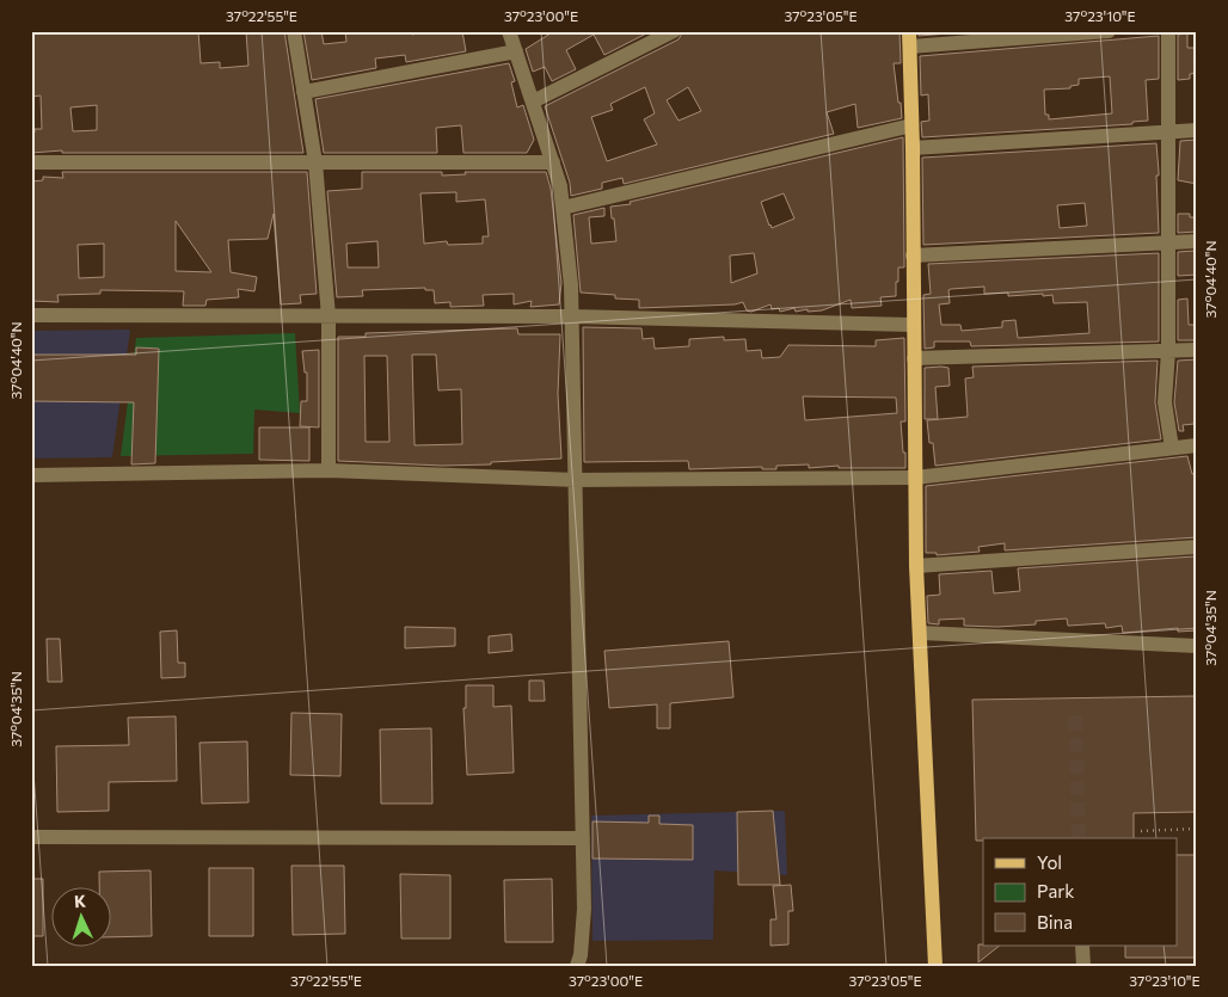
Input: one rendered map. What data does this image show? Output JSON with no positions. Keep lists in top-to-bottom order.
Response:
{
  "legend": ["Yol", "Park", "Bina"],
  "north": "top",
  "coordinates": [
    "37°22'55\"E",
    "37°23'00\"E",
    "37°23'05\"E",
    "37°23'10\"E",
    "37°04'40\"N",
    "37°04'35\"N"
  ]
}
